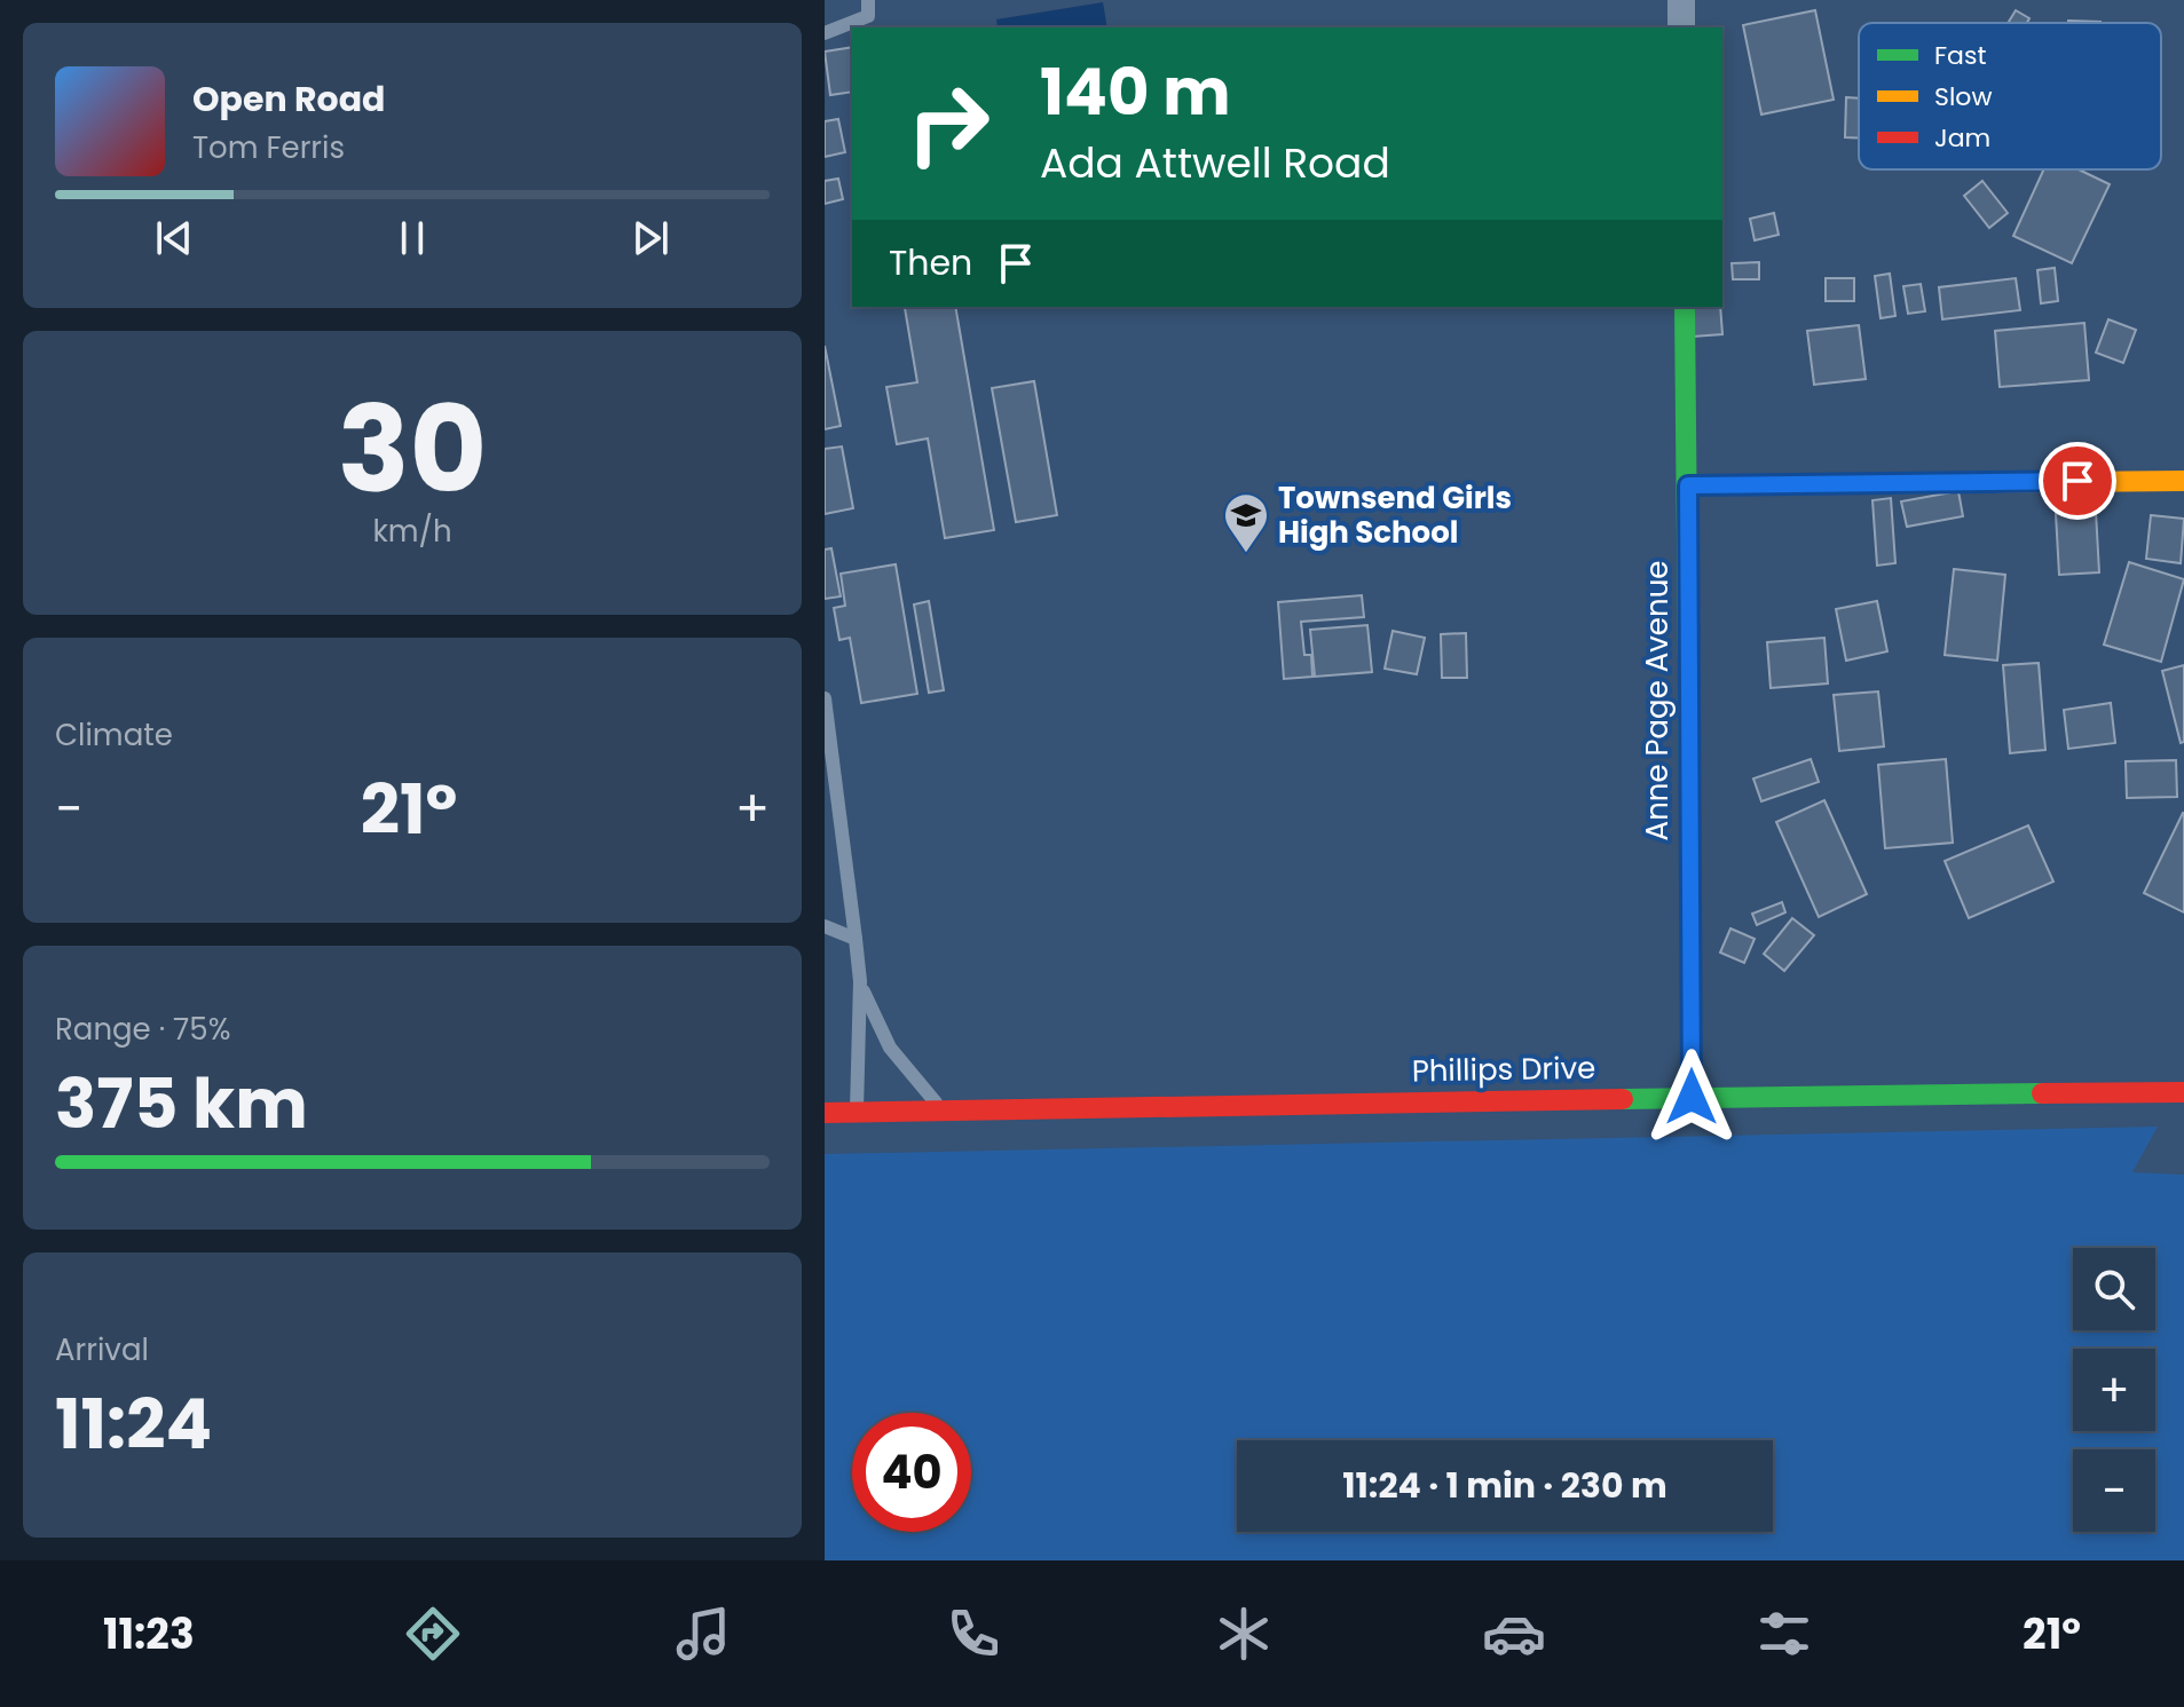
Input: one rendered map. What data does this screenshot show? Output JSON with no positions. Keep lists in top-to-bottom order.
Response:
{
  "streets": {
    "main road": ["Anne Page Avenue", "Phillips Drive"]
  },
  "crossings": [
    ["Anne Page Avenue", "Phillips Drive"]
  ],
  "places": {
    "school or university": ["Townsend Girls High School"]
  },
  "legend": ["Fast", "Slow", "Jam"],
  "page": {
    "turn": ["140 m", "Ada Attwell Road"],
    "song": ["Open Road", "Tom Ferris"],
    "then": "Then",
    "tile": [
      ["30", "km/h"],
      "Climate",
      ["Range · 75%", "375 km"],
      ["Arrival", "11:24"]
    ],
    "heat": ["−", "21°", "+"],
    "map_buttons": ["+", "−"],
    "limit": "40",
    "trip": "11:24 · 1 min · 230 m",
    "tabs": ["11:23", "21°"]
  }
}
